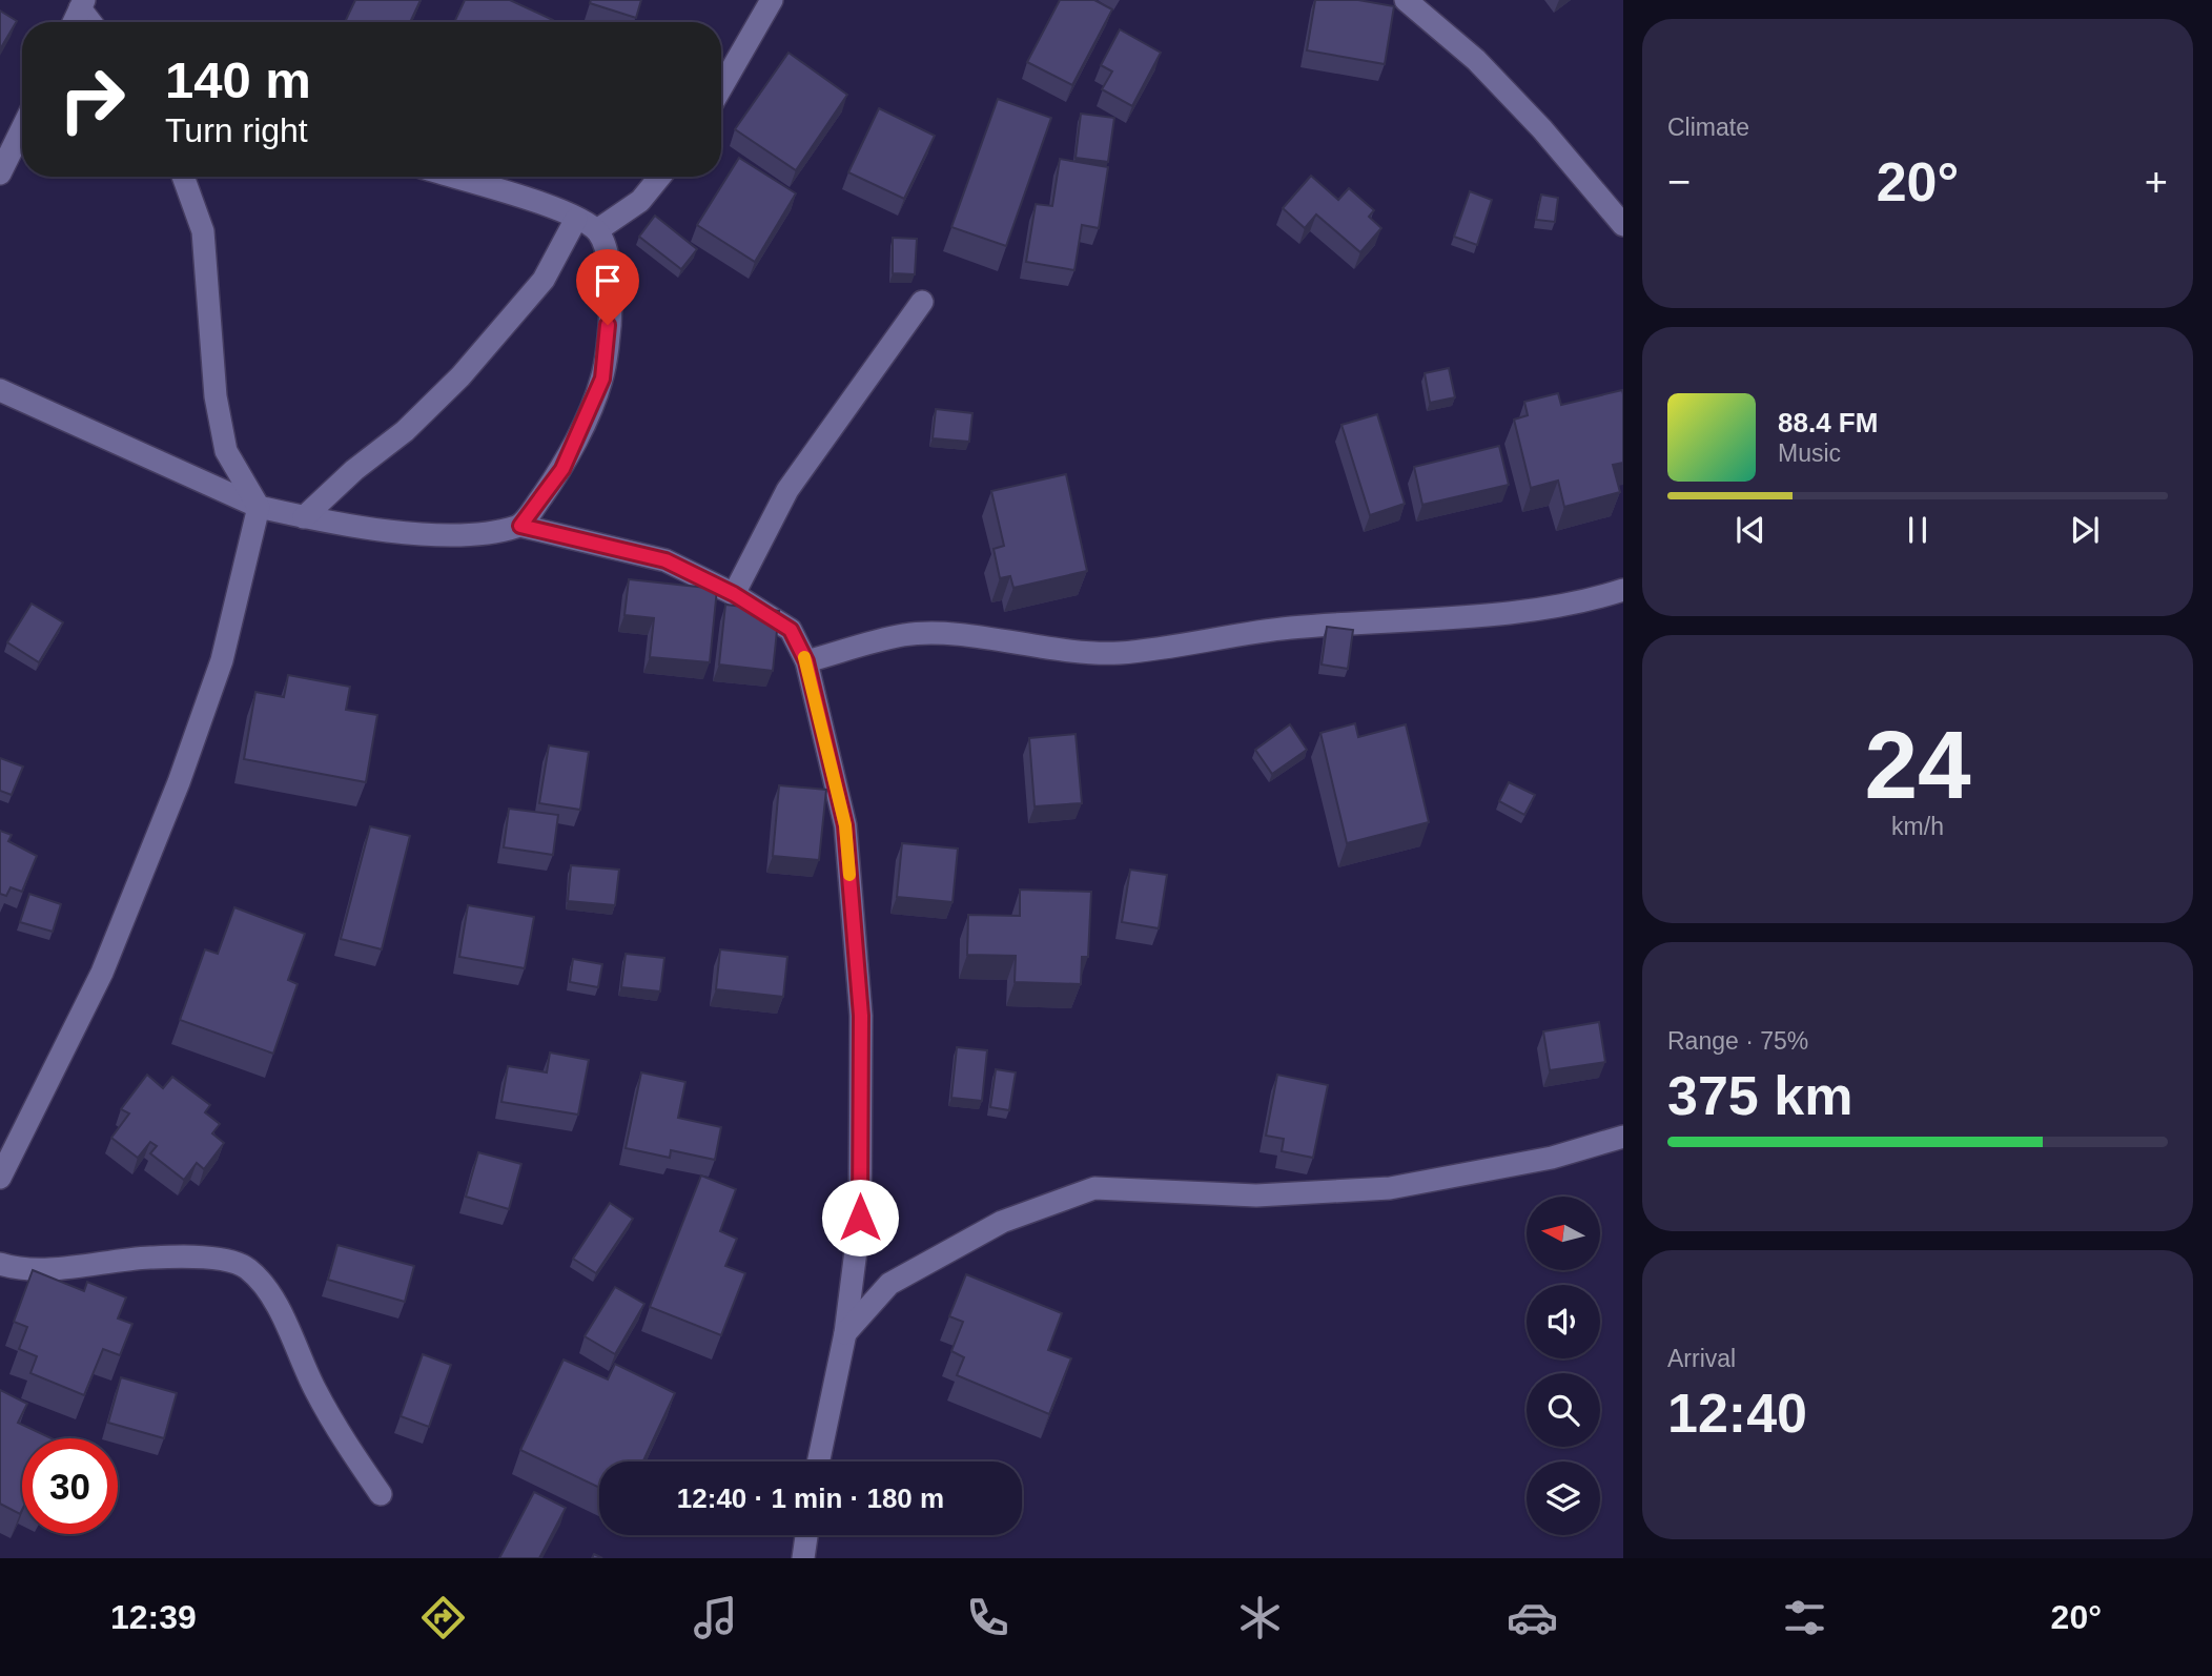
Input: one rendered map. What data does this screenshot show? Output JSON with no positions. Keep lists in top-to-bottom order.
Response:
{
  "north": "left",
  "page": {
    "tile": [
      "Climate",
      ["24", "km/h"],
      ["Range · 75%", "375 km"],
      ["Arrival", "12:40"]
    ],
    "turn": ["140 m", "Turn right"],
    "heat": ["−", "20°", "+"],
    "song": ["88.4 FM", "Music"],
    "limit": "30",
    "trip": "12:40 · 1 min · 180 m",
    "tabs": ["12:39", "20°"]
  }
}
